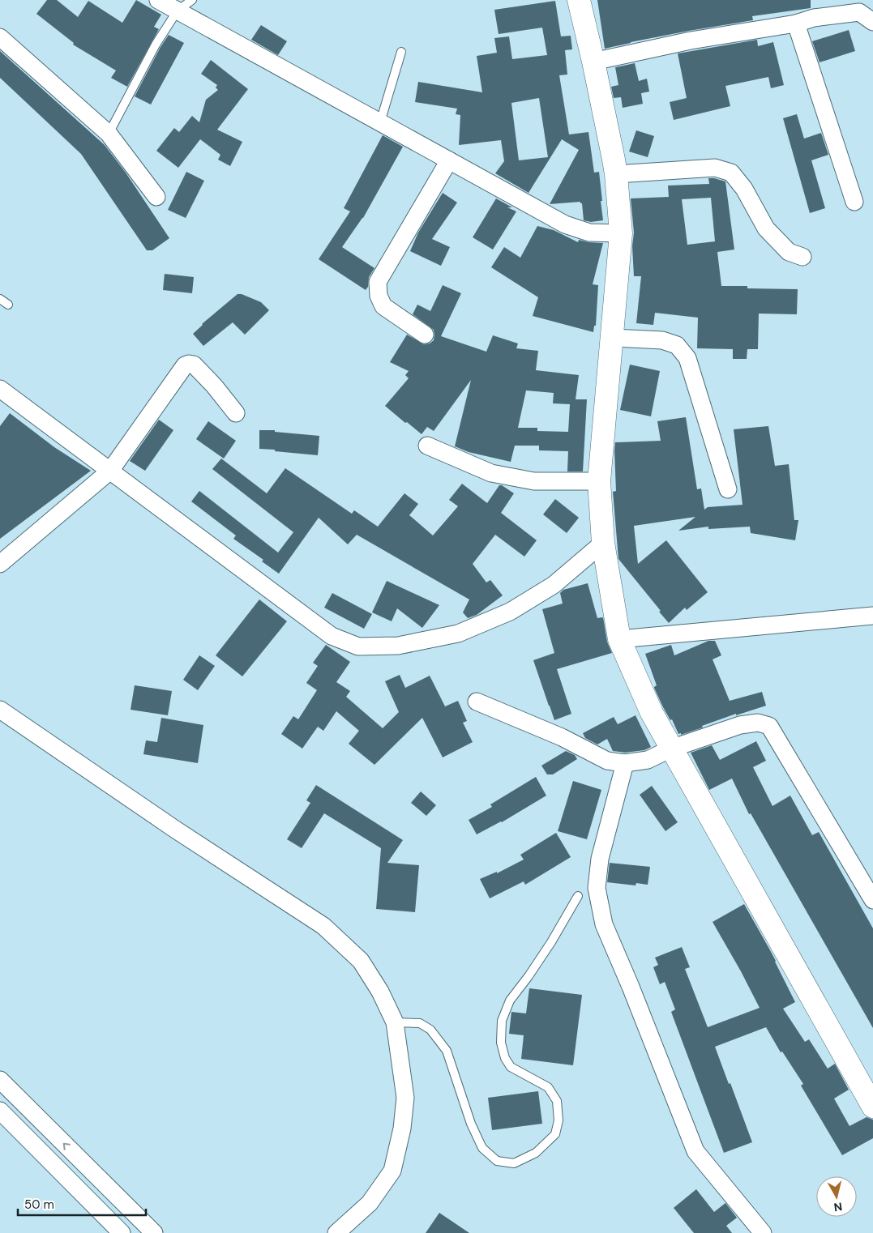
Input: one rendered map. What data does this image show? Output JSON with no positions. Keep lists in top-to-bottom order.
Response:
{
  "scale_bar": "50 m",
  "north": "bottom"
}
